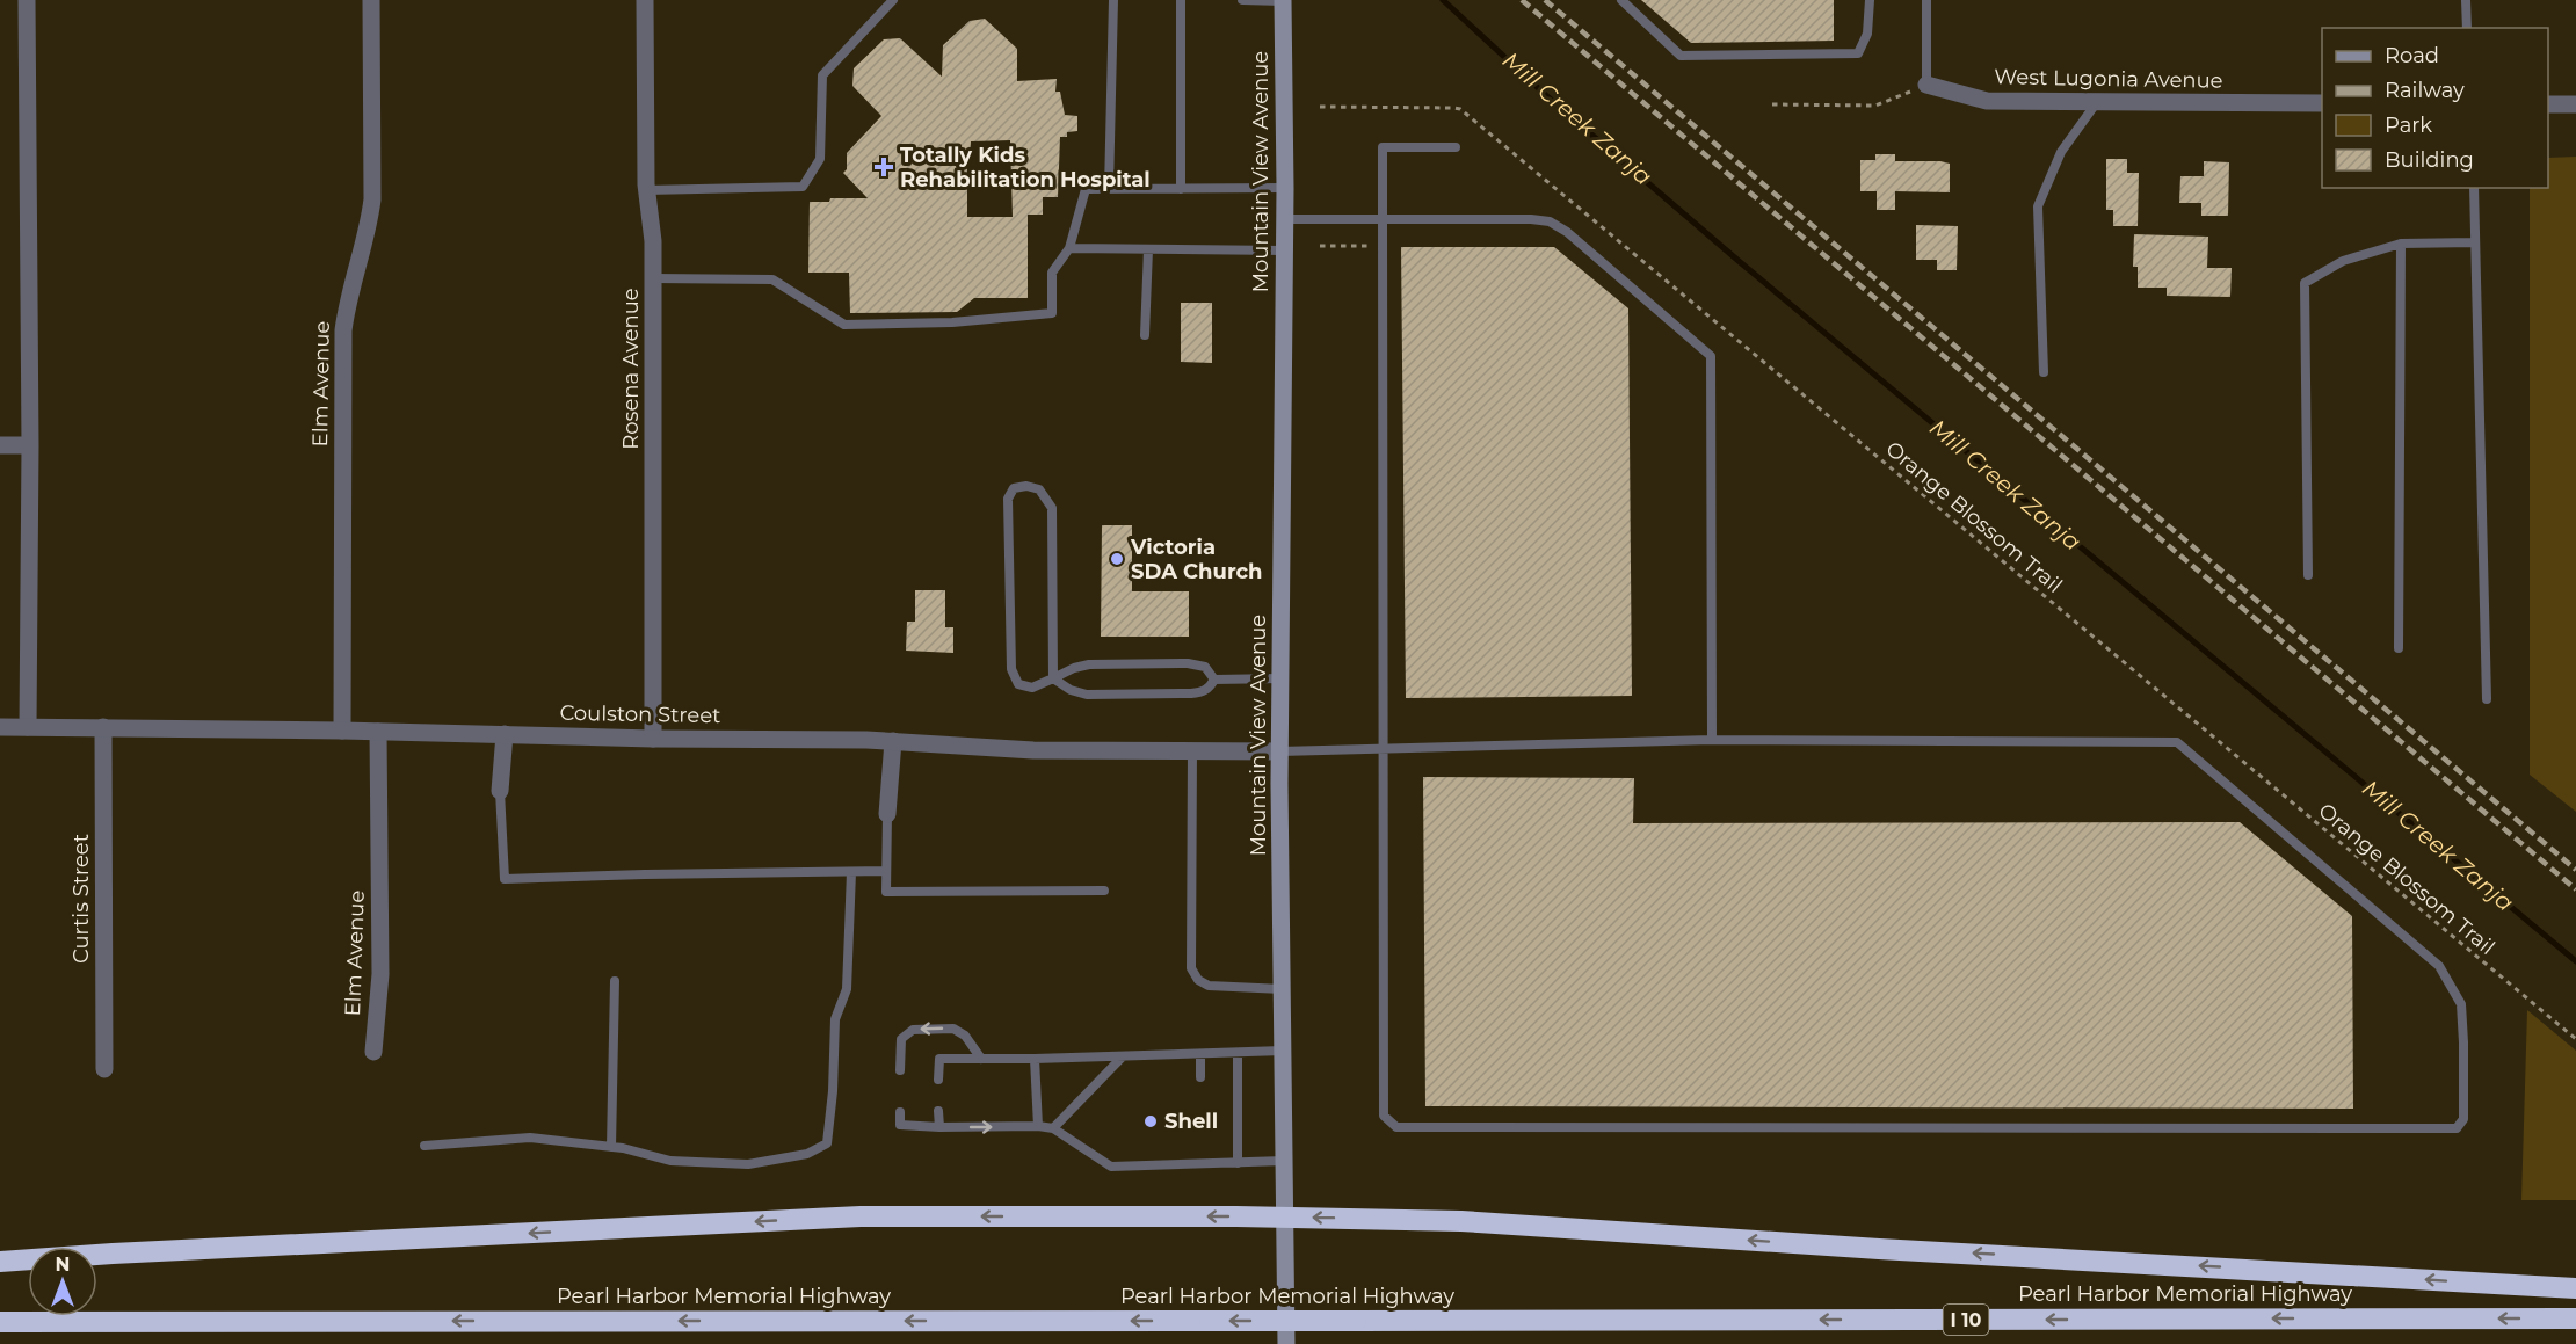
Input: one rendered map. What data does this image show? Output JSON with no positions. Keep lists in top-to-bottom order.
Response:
{
  "streets": {
    "highway": ["Pearl Harbor Memorial Highway", "I 10"],
    "main road": ["Mountain View Avenue"],
    "street": [
      "West Lugonia Avenue",
      "Rosena Avenue",
      "Elm Avenue",
      "Coulston Street",
      "Curtis Street"
    ],
    "path": ["Orange Blossom Trail"]
  },
  "crossings": [
    ["Mountain View Avenue", "Coulston Street"],
    ["Rosena Avenue", "Coulston Street"],
    ["Elm Avenue", "Coulston Street"],
    ["Coulston Street", "Curtis Street"]
  ],
  "water": ["Mill Creek Zanja"],
  "places": {
    "health": ["Totally Kids Rehabilitation Hospital"],
    "other": ["Victoria SDA Church", "Shell"]
  },
  "legend": [
    "Road",
    "Railway",
    "Park",
    "Building"
  ],
  "north": "top"
}
